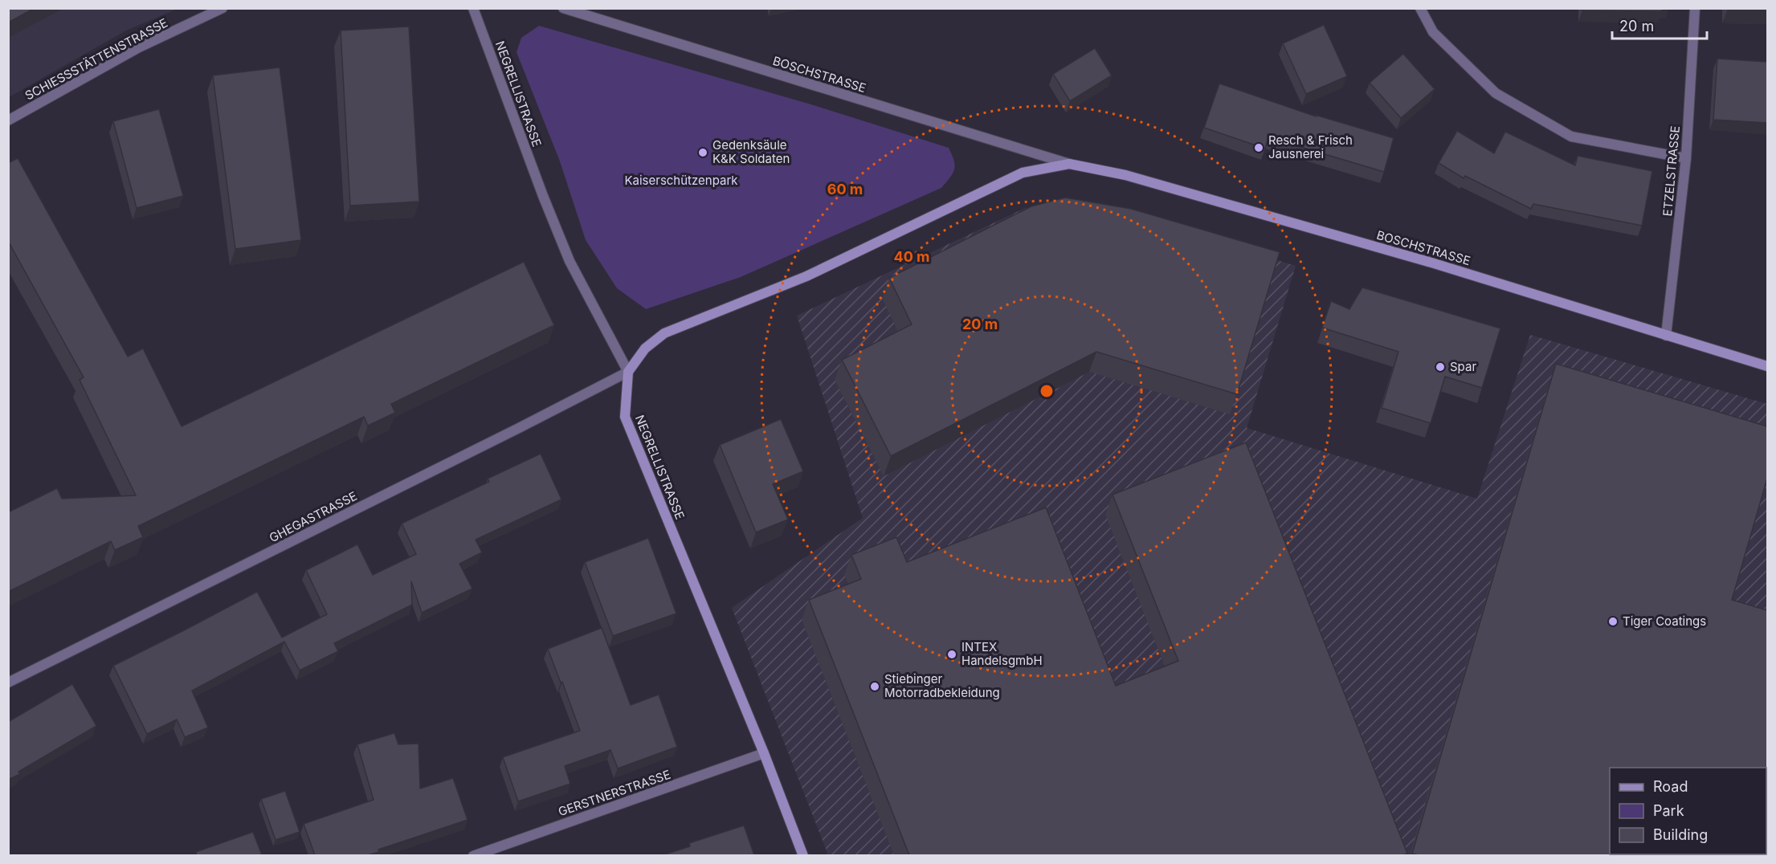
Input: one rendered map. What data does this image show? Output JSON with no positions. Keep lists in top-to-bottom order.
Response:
{
  "streets": {
    "main road": ["BOSCHSTRASSE", "NEGRELLISTRASSE"],
    "street": [
      "SCHIESSSTÄTTENSTRASSE",
      "ETZELSTRASSE",
      "GHEGASTRASSE",
      "GERSTNERSTRASSE"
    ]
  },
  "crossings": [
    ["BOSCHSTRASSE", "NEGRELLISTRASSE"],
    ["BOSCHSTRASSE", "ETZELSTRASSE"],
    ["BOSCHSTRASSE", "GHEGASTRASSE"],
    ["NEGRELLISTRASSE", "GHEGASTRASSE"],
    ["NEGRELLISTRASSE", "GERSTNERSTRASSE"]
  ],
  "parks": ["Kaiserschützenpark"],
  "places": [
    "Resch & Frisch Jausnerei",
    "Gedenksäule K&K Soldaten",
    "Spar",
    "Tiger Coatings",
    "INTEX HandelsgmbH",
    "Stiebinger Motorradbekleidung"
  ],
  "legend": ["Road", "Park", "Building"],
  "scale_bar": "20 m",
  "rings": ["60 m", "40 m", "20 m"]
}
